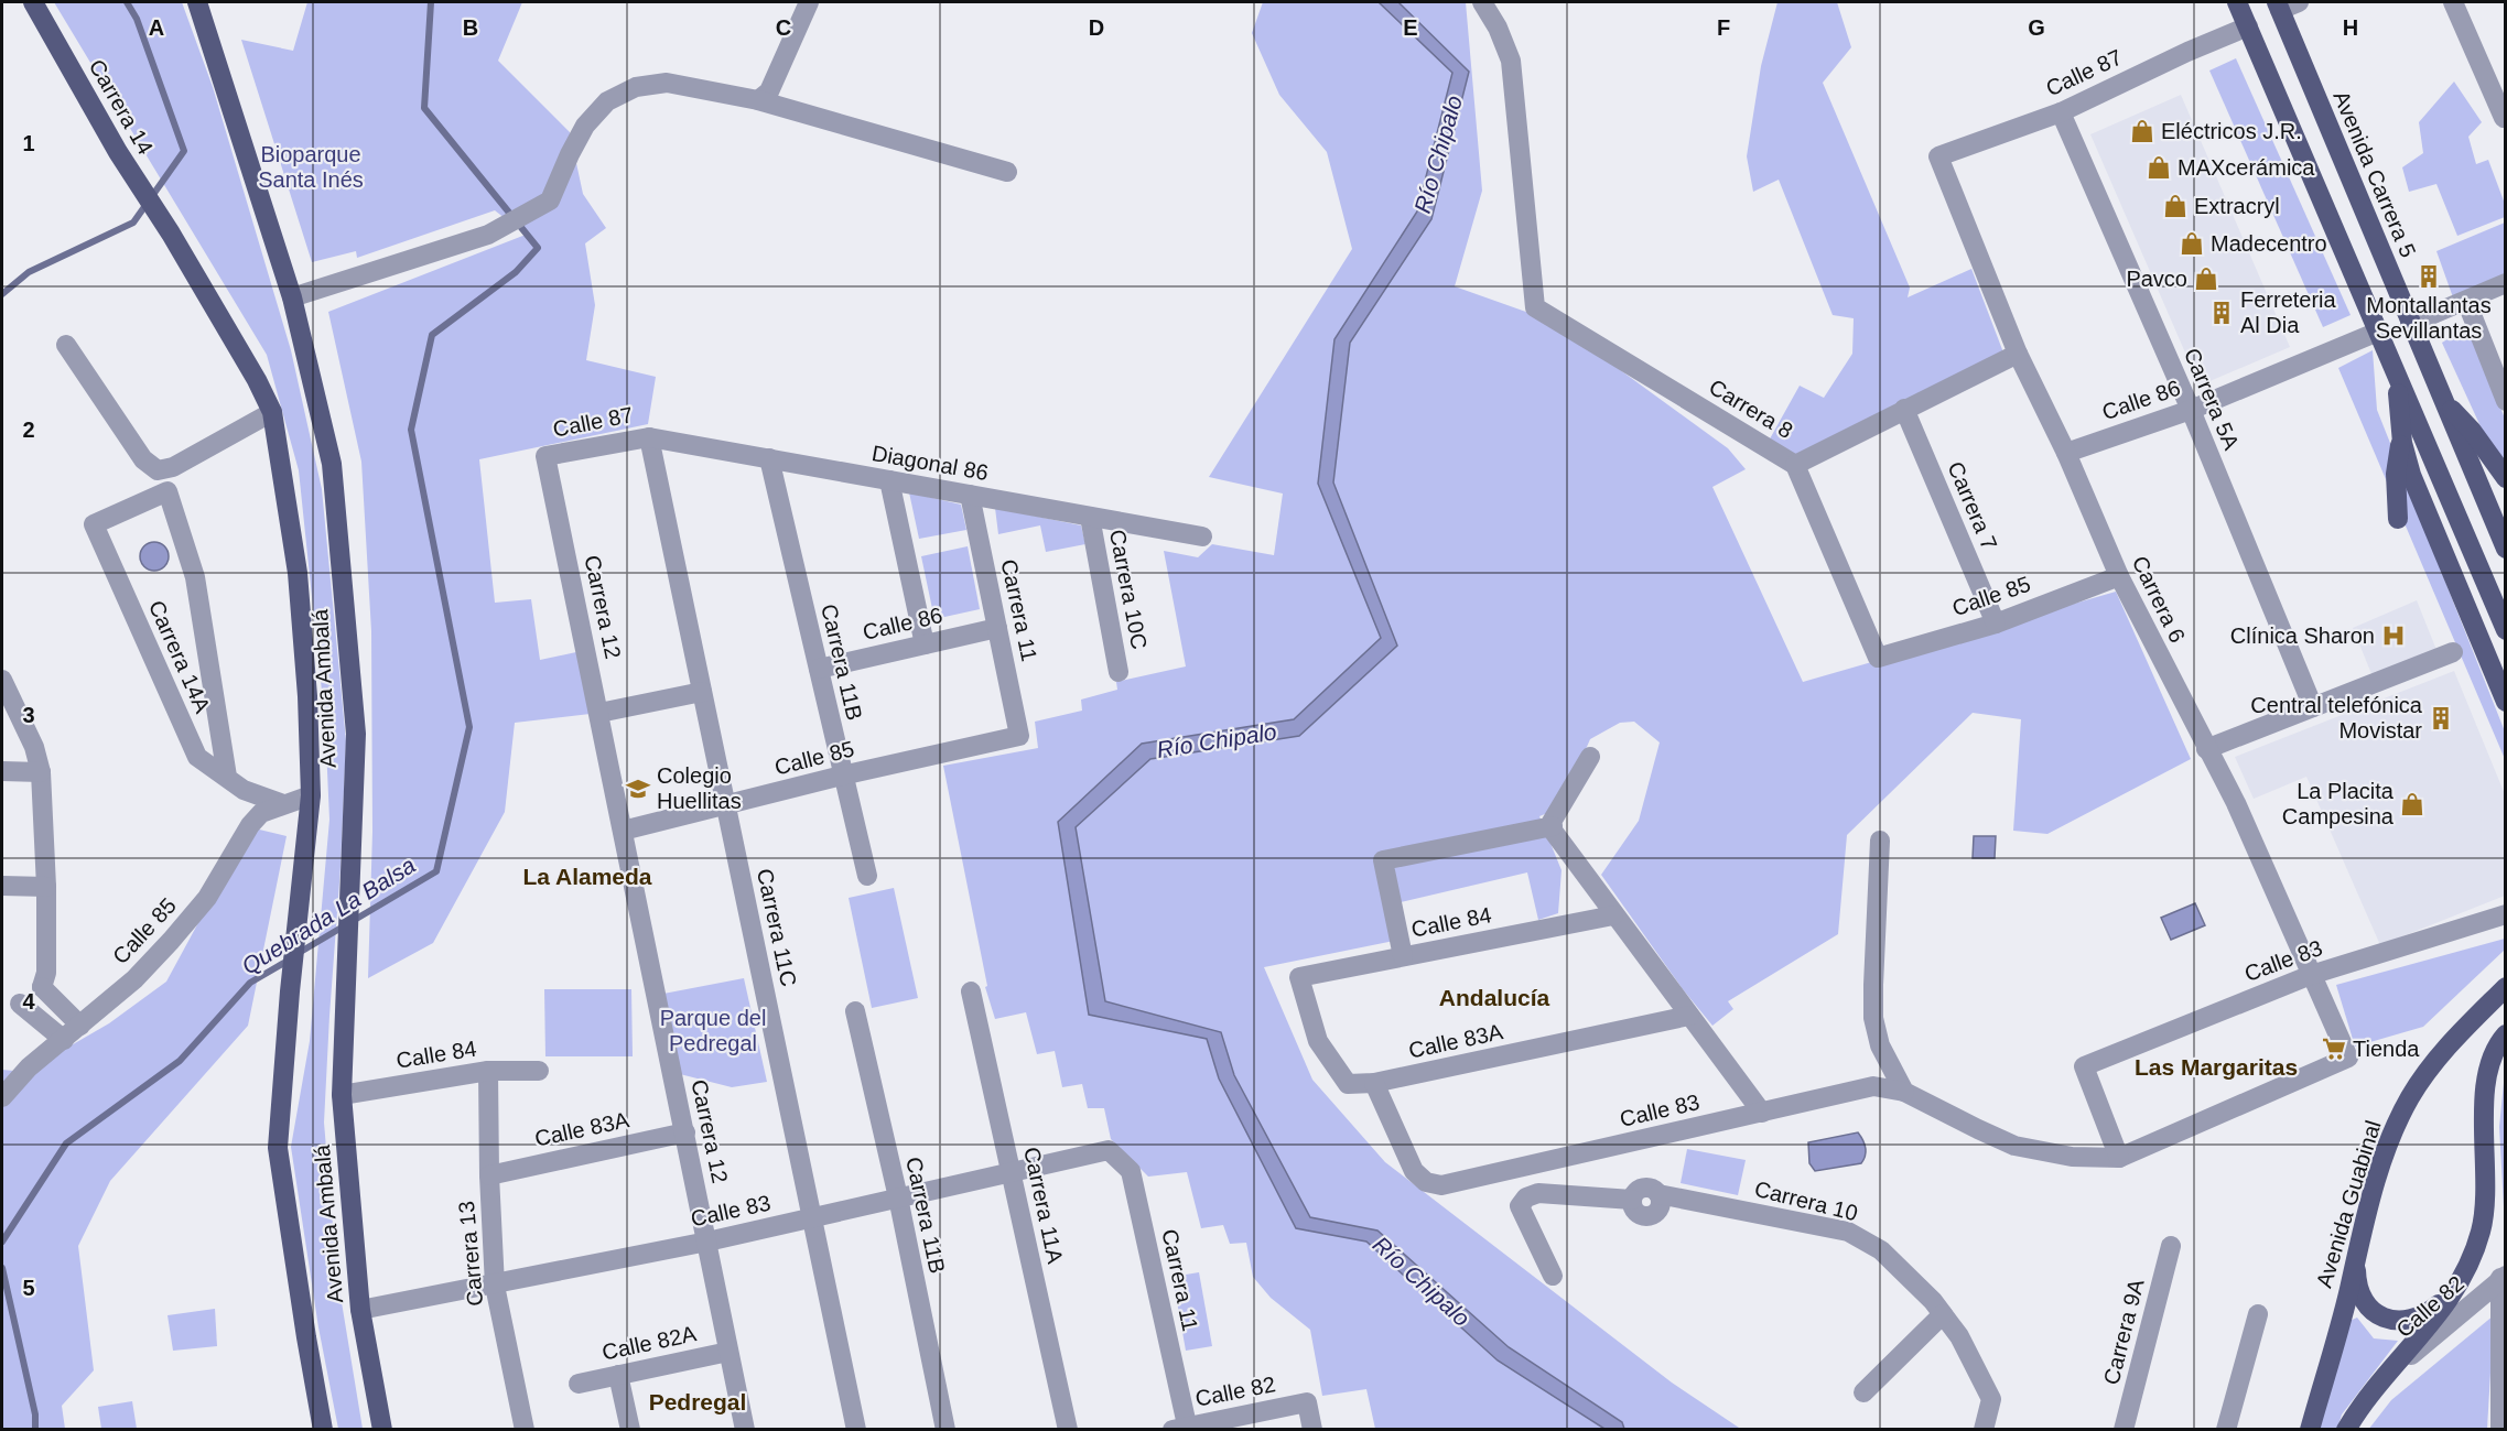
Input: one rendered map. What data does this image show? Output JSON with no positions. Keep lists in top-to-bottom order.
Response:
{
  "streets": {
    "main road": [
      "Carrera 14",
      "Avenida Carrera 5",
      "Avenida Ambalá",
      "Avenida Guabinal"
    ],
    "street": [
      "Calle 87",
      "Carrera 5A",
      "Calle 86",
      "Carrera 8",
      "Diagonal 86",
      "Carrera 7",
      "Carrera 10C",
      "Calle 85",
      "Carrera 6",
      "Carrera 12",
      "Carrera 11",
      "Carrera 14A",
      "Carrera 11B",
      "Calle 84",
      "Carrera 11C",
      "Calle 83",
      "Calle 83A",
      "Carrera 10",
      "Carrera 11A",
      "Carrera 13",
      "Calle 82",
      "Carrera 9A",
      "Calle 82A"
    ]
  },
  "crossings": [
    ["Calle 87", "Carrera 5A"],
    ["Calle 87", "Diagonal 86"],
    ["Calle 87", "Carrera 6"],
    ["Calle 87", "Carrera 12"],
    ["Calle 87", "Carrera 11C"],
    ["Carrera 14", "Avenida Ambalá"],
    ["Carrera 5A", "Calle 86"],
    ["Calle 86", "Carrera 6"],
    ["Calle 86", "Carrera 11"],
    ["Calle 86", "Carrera 11B"],
    ["Carrera 8", "Calle 85"],
    ["Diagonal 86", "Carrera 10C"],
    ["Diagonal 86", "Carrera 11"],
    ["Diagonal 86", "Carrera 11B"],
    ["Diagonal 86", "Carrera 11C"],
    ["Carrera 7", "Calle 85"],
    ["Calle 85", "Carrera 6"],
    ["Calle 85", "Carrera 12"],
    ["Calle 85", "Carrera 11"],
    ["Calle 85", "Carrera 14A"],
    ["Calle 85", "Carrera 11B"],
    ["Calle 85", "Avenida Ambalá"],
    ["Calle 85", "Carrera 11C"],
    ["Carrera 6", "Calle 83"],
    ["Carrera 12", "Calle 83"],
    ["Carrera 12", "Calle 83A"],
    ["Carrera 12", "Calle 82A"],
    ["Carrera 11", "Calle 83"],
    ["Carrera 11", "Calle 82"],
    ["Carrera 11B", "Calle 83"],
    ["Avenida Ambalá", "Calle 84"],
    ["Avenida Ambalá", "Calle 83"],
    ["Calle 84", "Calle 83A"],
    ["Calle 84", "Carrera 13"],
    ["Carrera 11C", "Calle 83"],
    ["Calle 83", "Calle 83A"],
    ["Calle 83", "Carrera 11A"],
    ["Calle 83", "Carrera 13"],
    ["Calle 83A", "Carrera 13"]
  ],
  "districts": [
    "La Alameda",
    "Andalucía",
    "Las Margaritas",
    "Pedregal"
  ],
  "water": ["Río Chipalo", "Quebrada La Balsa"],
  "parks": ["Bioparque Santa Inés", "Parque del Pedregal"],
  "places": {
    "shop": [
      "Eléctricos J.R.",
      "MAXcerámica",
      "Extracryl",
      "Madecentro",
      "Pavco",
      "La Placita Campesina"
    ],
    "building": ["Montallantas Sevillantas", "Ferreteria Al Dia", "Central telefónica Movistar"],
    "hospital": ["Clínica Sharon"],
    "school or university": ["Colegio Huellitas"],
    "supermarket": ["Tienda"]
  },
  "grid": {
    "columns": [
      "A",
      "B",
      "C",
      "D",
      "E",
      "F",
      "G",
      "H"
    ],
    "rows": [
      "1",
      "2",
      "3",
      "4",
      "5"
    ]
  }
}
